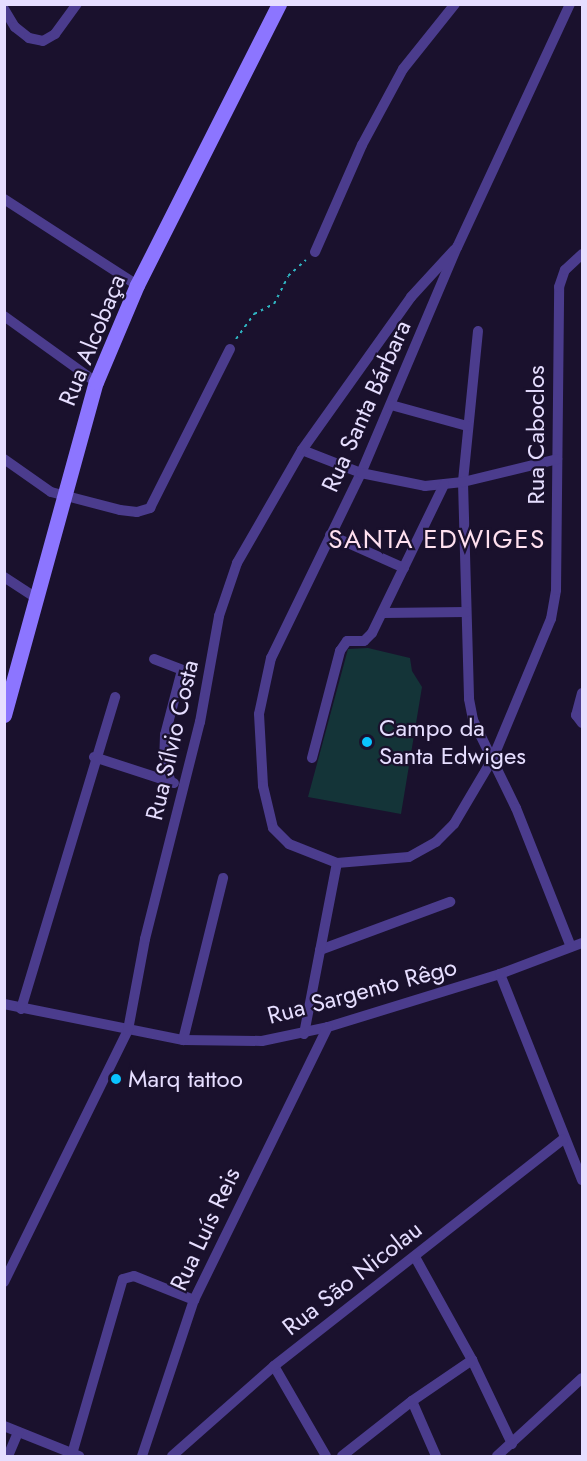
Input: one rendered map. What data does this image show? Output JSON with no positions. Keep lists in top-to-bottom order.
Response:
{
  "streets": {
    "main road": ["Rua Alcobaça"],
    "street": [
      "Rua Santa Bárbara",
      "Rua Caboclos",
      "Rua Sílvio Costa",
      "Rua Sargento Rêgo",
      "Rua Luís Reis",
      "Rua São Nicolau"
    ]
  },
  "crossings": [
    ["Rua Santa Bárbara", "Rua Caboclos"],
    ["Rua Santa Bárbara", "Rua Sílvio Costa"],
    ["Rua Sílvio Costa", "Rua Sargento Rêgo"],
    ["Rua Sargento Rêgo", "Rua Luís Reis"]
  ],
  "districts": ["SANTA EDWIGES"],
  "places": ["Campo da Santa Edwiges", "Marq tattoo"]
}
